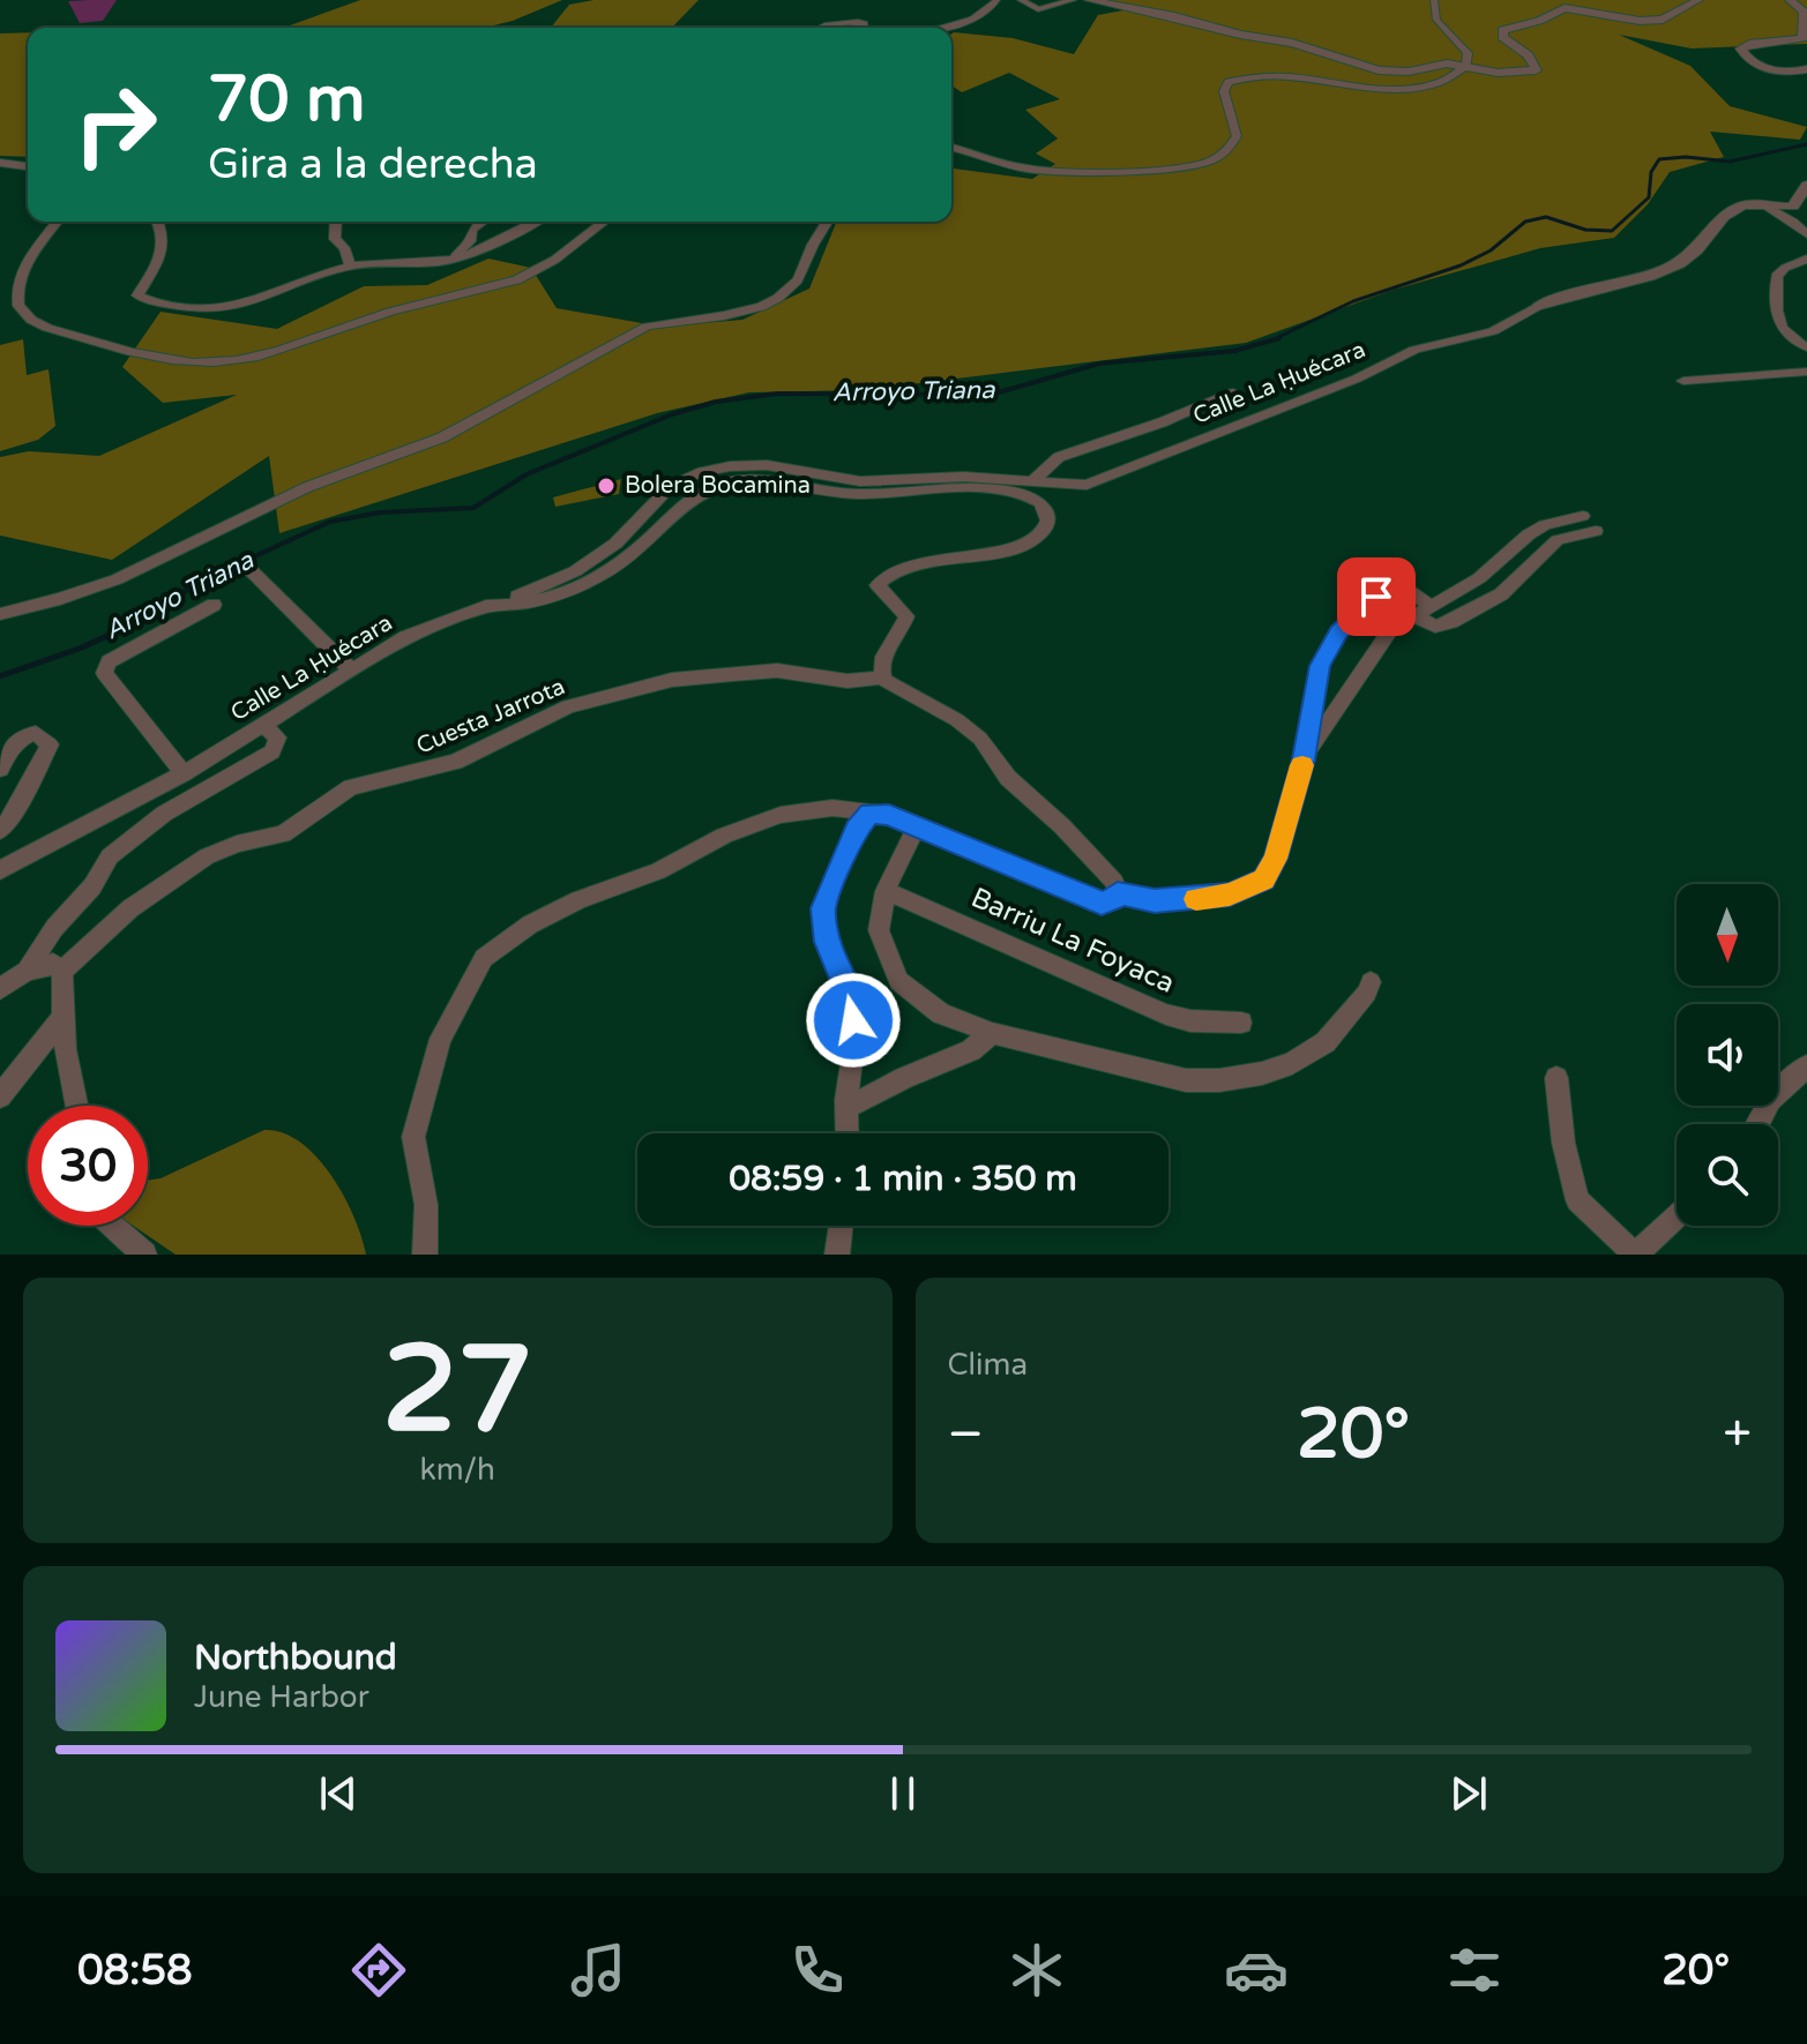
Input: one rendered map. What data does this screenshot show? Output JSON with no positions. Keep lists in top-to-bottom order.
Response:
{
  "streets": {
    "street": ["Calle La Ḥuécara", "Cuesta Jarrota", "Barriu La Foyaca"]
  },
  "water": ["Arroyo Triana"],
  "places": ["Bolera Bocamina"],
  "north": "bottom",
  "page": {
    "turn": ["70 m", "Gira a la derecha"],
    "limit": "30",
    "trip": "08:59 · 1 min · 350 m",
    "tile": [
      ["27", "km/h"],
      "Clima"
    ],
    "heat": ["−", "20°", "+"],
    "song": ["Northbound", "June Harbor"],
    "tabs": ["08:58", "20°"]
  }
}
